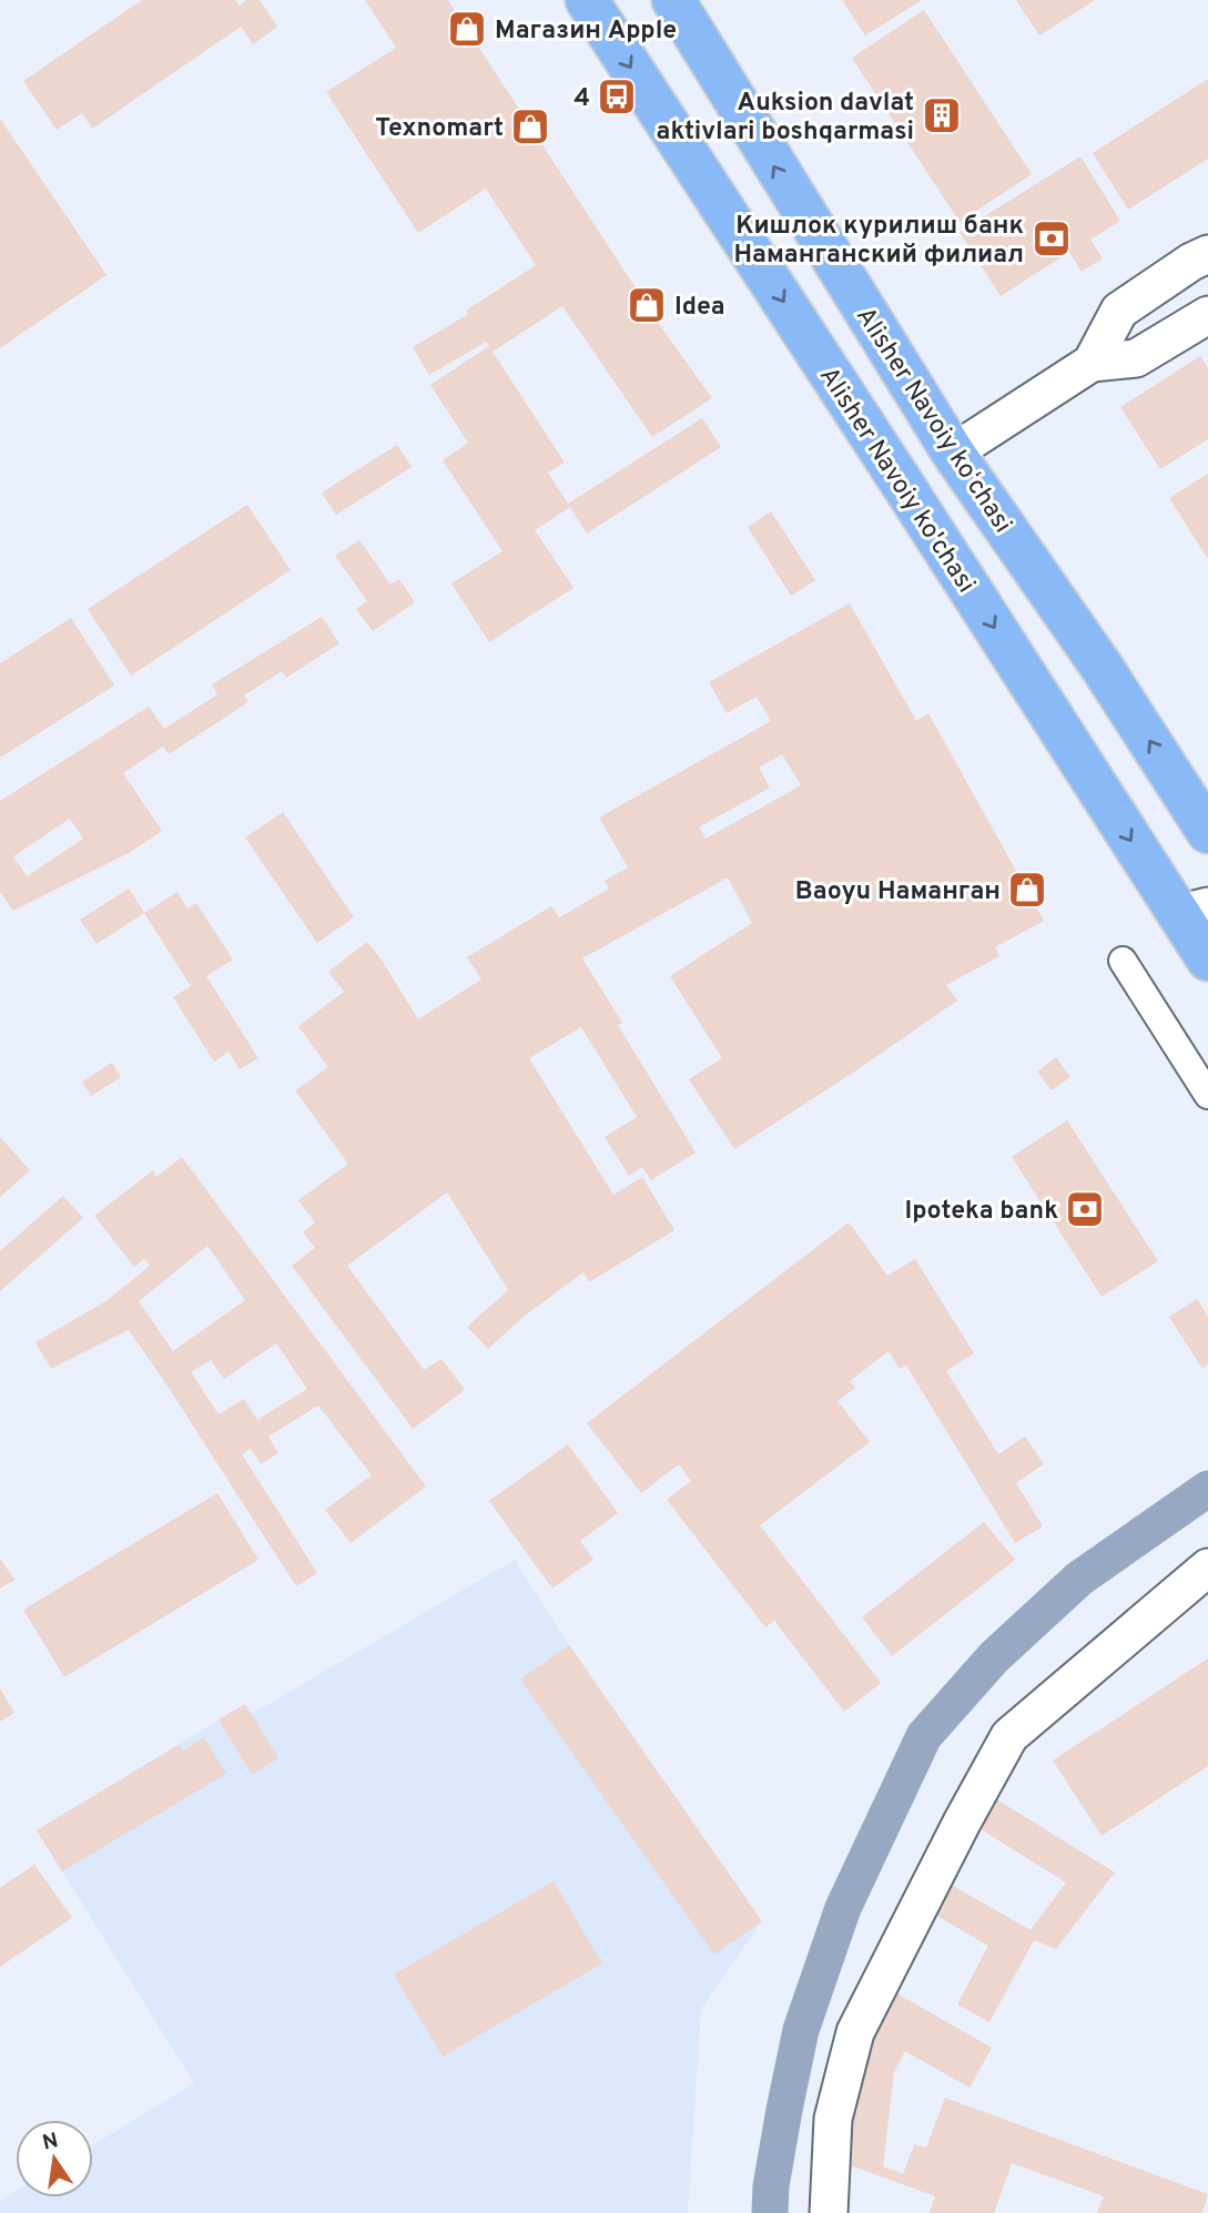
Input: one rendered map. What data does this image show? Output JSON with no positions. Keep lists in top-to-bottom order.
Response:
{
  "streets": {
    "main road": ["Alisher Navoiy koʻchasi", "Alisher Navoiy ko'chasi"]
  },
  "one_way": ["Alisher Navoiy koʻchasi", "Alisher Navoiy ko'chasi"],
  "places": {
    "shop": [
      "Магазин Apple",
      "Texnomart",
      "Idea",
      "Baoyu Наманган"
    ],
    "bus stop": ["4"],
    "building": ["Auksion davlat aktivlari boshqarmasi"],
    "bank": ["Кишлок курилиш банк Наманганский филиал", "Ipoteka bank"]
  },
  "north": "top"
}
